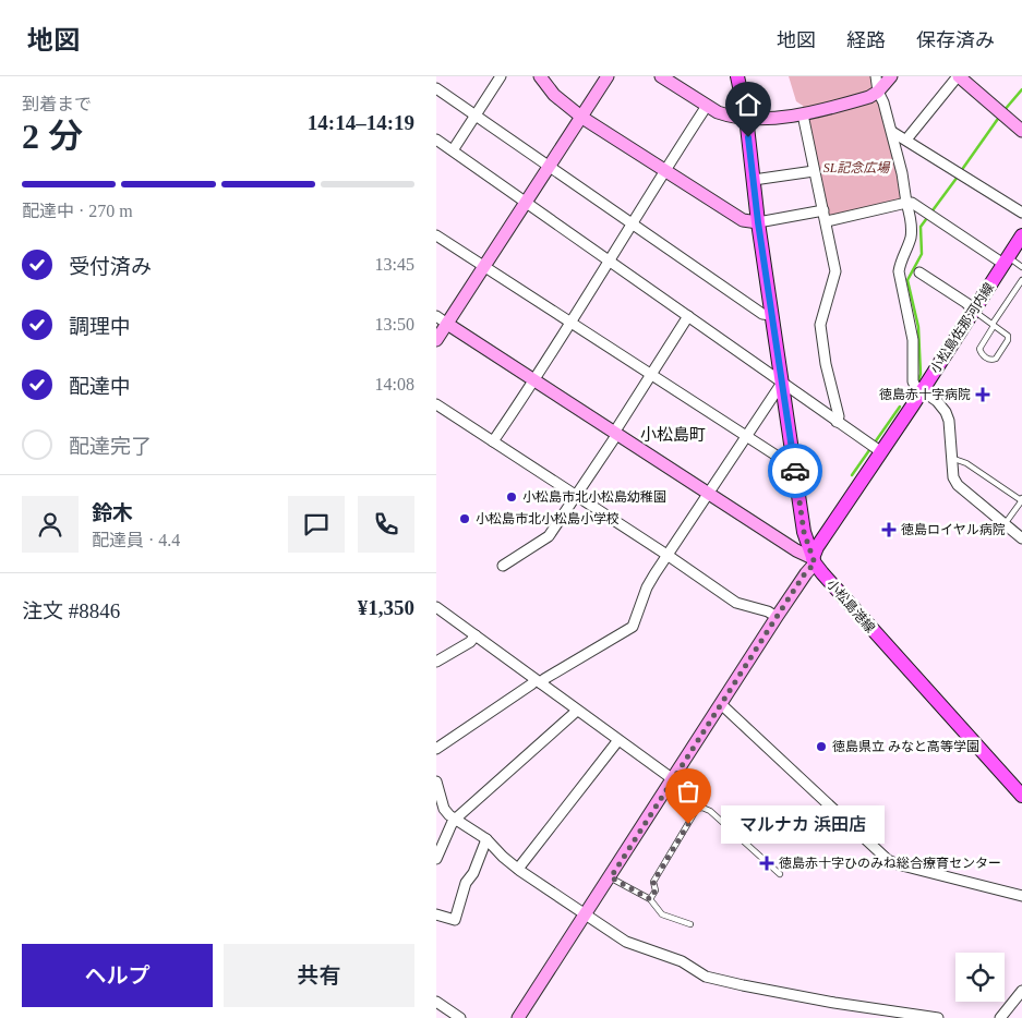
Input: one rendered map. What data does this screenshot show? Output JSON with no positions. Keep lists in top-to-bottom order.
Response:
{
  "streets": {
    "main road": ["小松島佐那河内線", "小松島港線"]
  },
  "crossings": [
    ["小松島佐那河内線", "小松島港線"]
  ],
  "districts": ["小松島町"],
  "parks": ["SL記念広場"],
  "places": {
    "health": ["徳島赤十字病院", "徳島ロイヤル病院", "徳島赤十字ひのみね総合療育センター"],
    "other": [
      "小松島市北小松島幼稚園",
      "小松島市北小松島小学校",
      "徳島県立 みなと高等学園",
      "マルナカ 浜田店"
    ]
  },
  "page": {
    "header": "地図",
    "nav": ["地図", "経路", "保存済み"],
    "heading": ["2 分", "到着まで", "14:14–14:19"],
    "panel": [
      "鈴木",
      "配達員 · 4.4",
      "注文 #8846",
      "¥1,350"
    ],
    "bar": "配達中 · 270 m",
    "list": [
      ["受付済み", "13:45"],
      ["調理中", "13:50"],
      ["配達中", "14:08"],
      "配達完了"
    ],
    "bubble": "マルナカ 浜田店",
    "buttons": ["ヘルプ", "共有"]
  }
}
